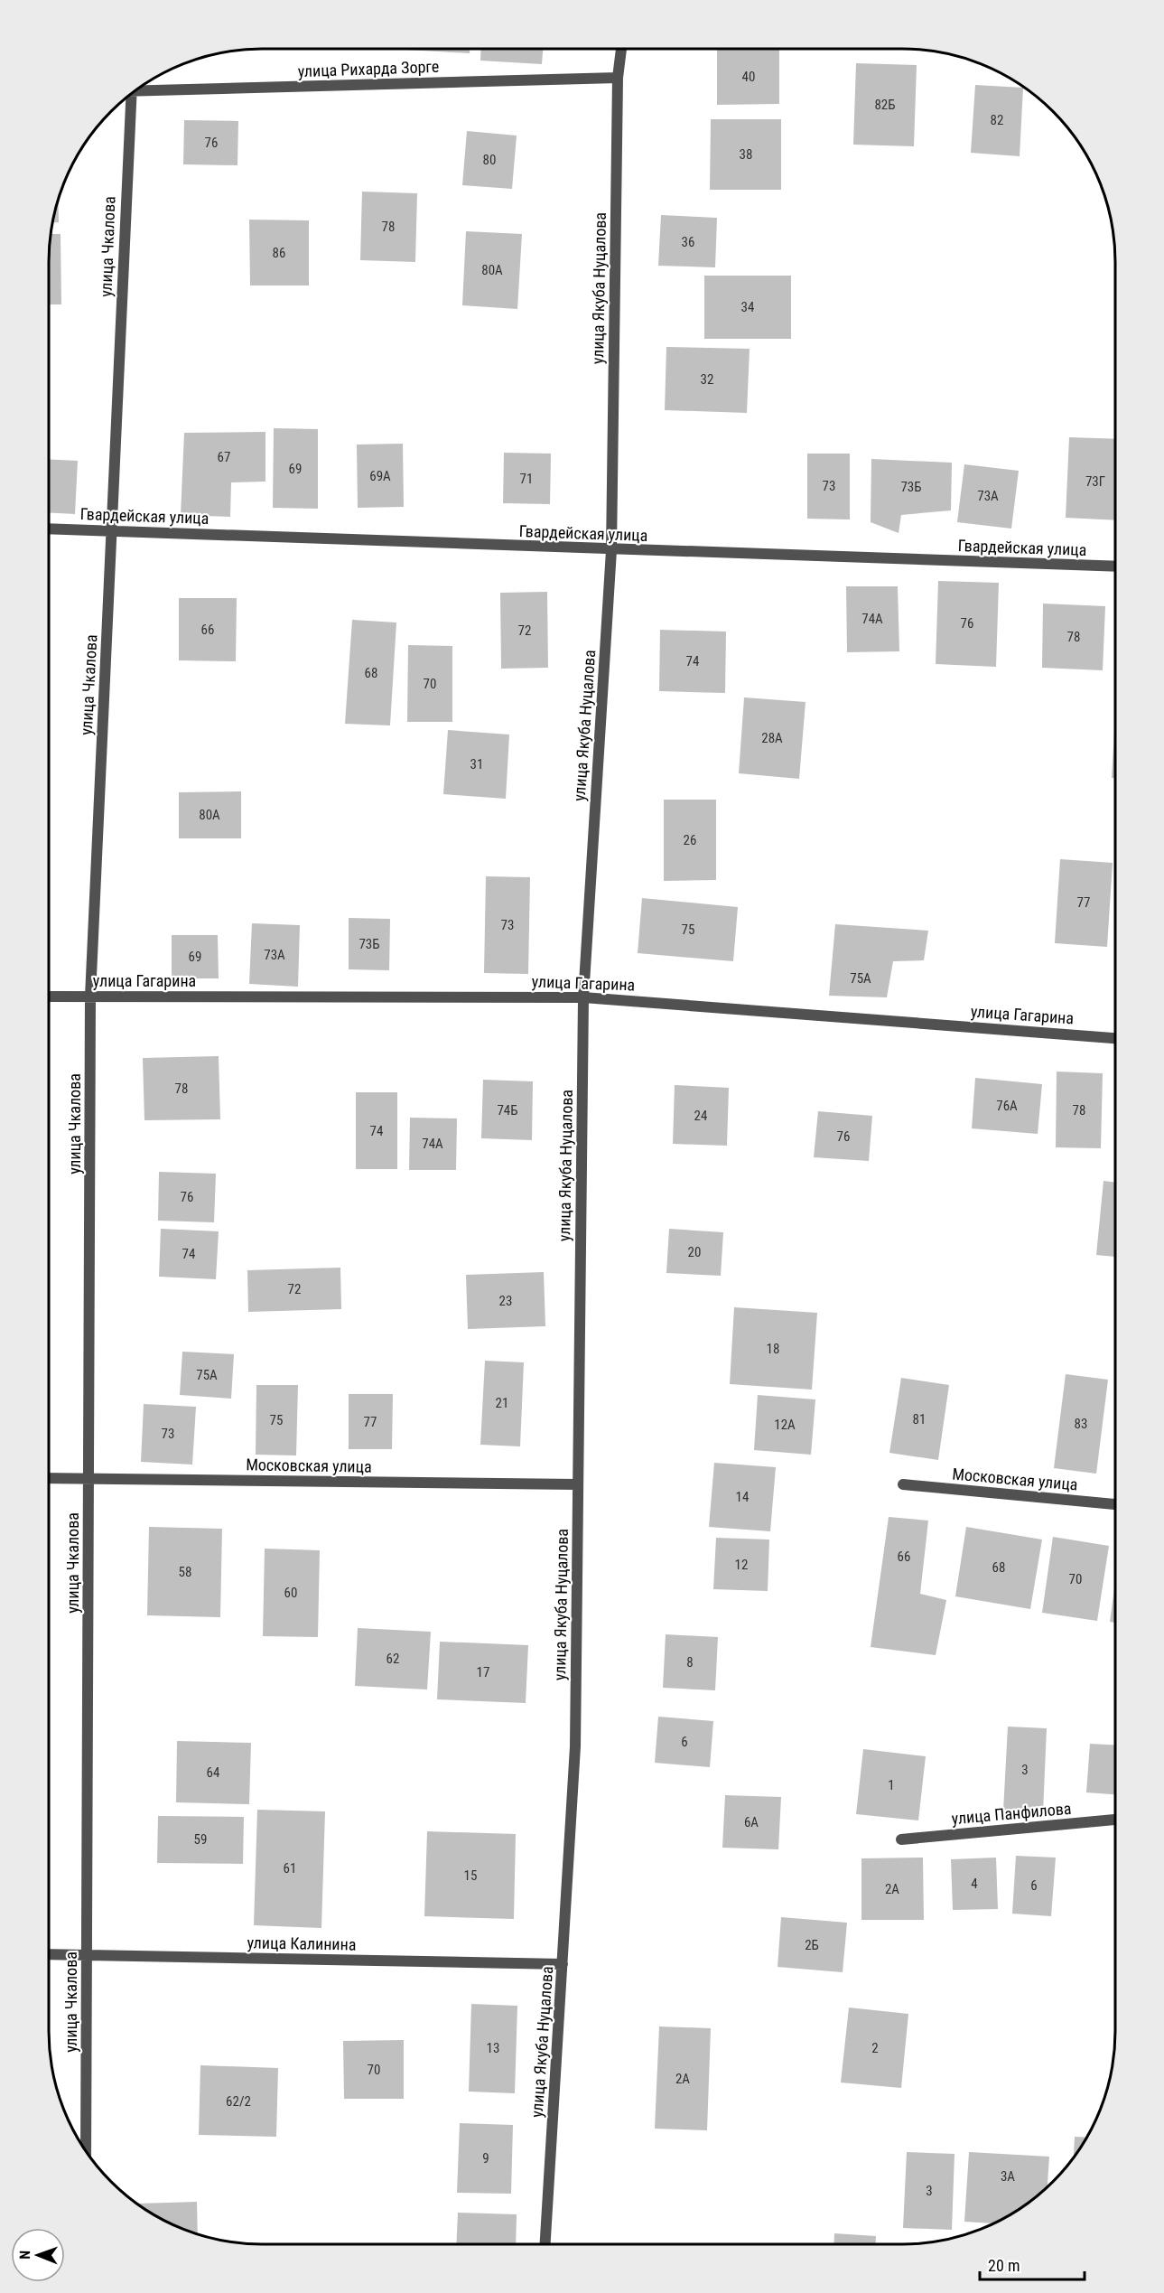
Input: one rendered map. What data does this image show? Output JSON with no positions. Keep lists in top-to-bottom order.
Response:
{
  "streets": {
    "street": [
      "улица Рихарда Зорге",
      "улица Чкалова",
      "улица Якуба Нуцалова",
      "Гвардейская улица",
      "улица Гагарина",
      "Московская улица",
      "улица Панфилова",
      "улица Калинина"
    ]
  },
  "crossings": [
    ["улица Рихарда Зорге", "улица Якуба Нуцалова"],
    ["улица Чкалова", "Гвардейская улица"],
    ["улица Чкалова", "улица Гагарина"],
    ["улица Чкалова", "Московская улица"],
    ["улица Чкалова", "улица Калинина"],
    ["улица Якуба Нуцалова", "Гвардейская улица"],
    ["улица Якуба Нуцалова", "улица Гагарина"],
    ["улица Якуба Нуцалова", "Московская улица"],
    ["улица Якуба Нуцалова", "улица Калинина"]
  ],
  "house_numbers": [
    "40",
    "82Б",
    "82",
    "76",
    "38",
    "80",
    "78",
    "36",
    "86",
    "80А",
    "34",
    "32",
    "67",
    "69",
    "69А",
    "71",
    "73Г",
    "73",
    "73Б",
    "73А",
    "74А",
    "76",
    "66",
    "72",
    "78",
    "74",
    "68",
    "70",
    "28А",
    "31",
    "80А",
    "26",
    "77",
    "73",
    "75",
    "73Б",
    "73А",
    "69",
    "75А",
    "78",
    "76А",
    "74Б",
    "78",
    "24",
    "74",
    "76",
    "74А",
    "76",
    "20",
    "74",
    "72",
    "23",
    "18",
    "75А",
    "21",
    "81",
    "75",
    "77",
    "83",
    "12А",
    "73",
    "14",
    "66",
    "12",
    "68",
    "58",
    "70",
    "60",
    "62",
    "8",
    "17",
    "6",
    "3",
    "64",
    "1",
    "6А",
    "59",
    "61",
    "15",
    "4",
    "6",
    "2А",
    "2Б",
    "13",
    "2",
    "70",
    "2А",
    "62/2",
    "9",
    "3А",
    "3"
  ],
  "scale_bar": "20 m",
  "north": "left"
}
